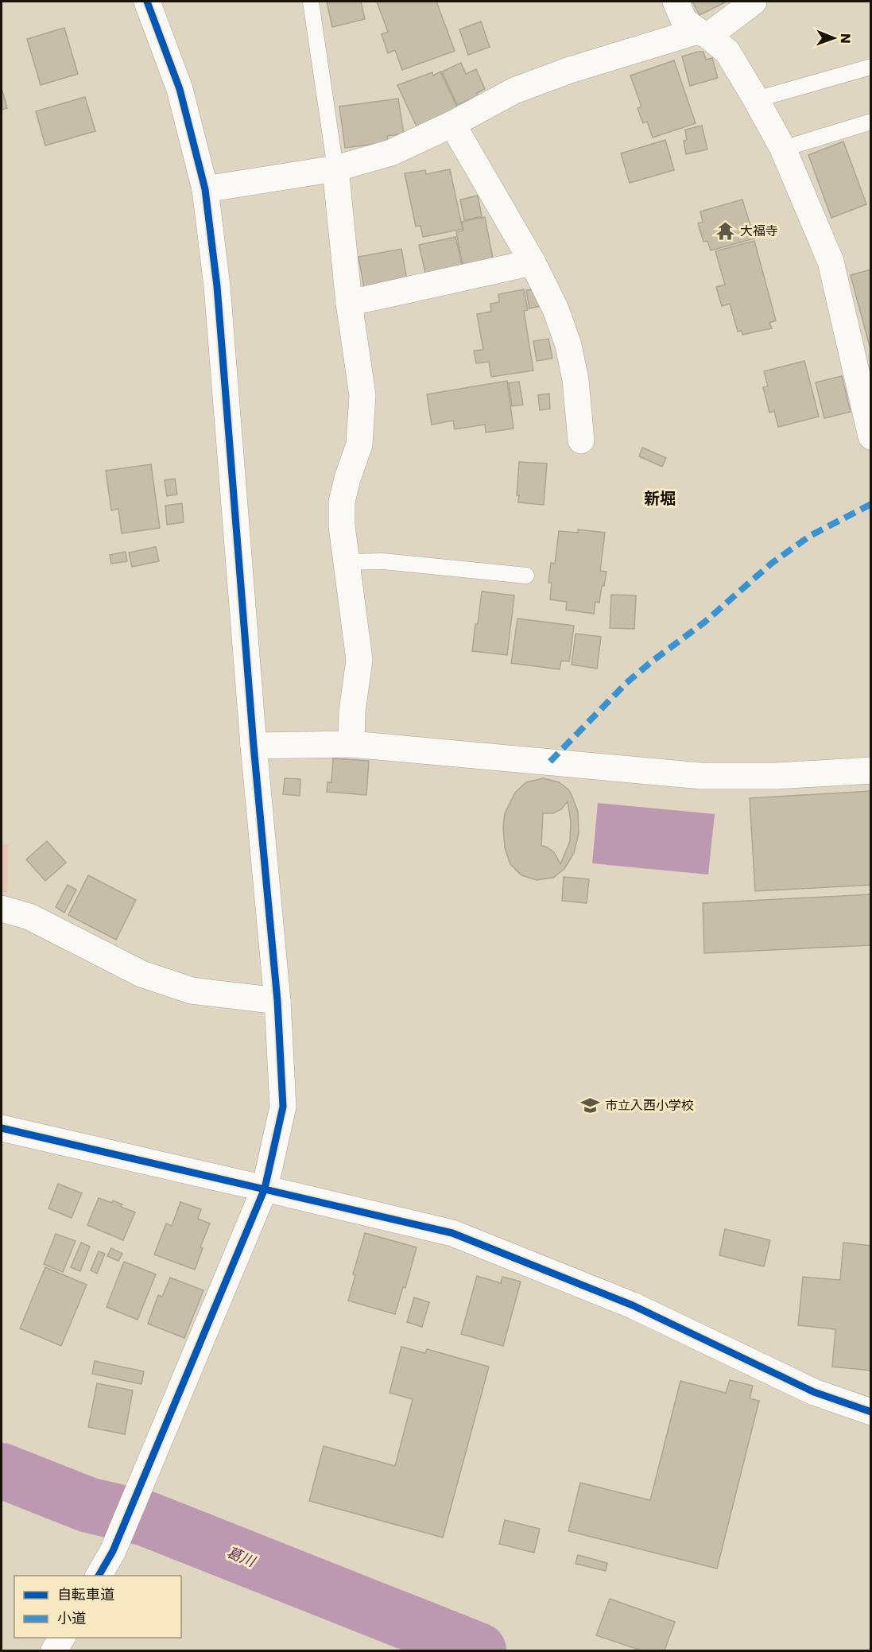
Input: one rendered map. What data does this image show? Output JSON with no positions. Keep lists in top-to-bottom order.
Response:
{
  "districts": ["新堀"],
  "water": ["葛川"],
  "places": {
    "temple": ["大福寺"],
    "school or university": ["市立入西小学校"]
  },
  "legend": ["自転車道", "小道"],
  "north": "right"
}
